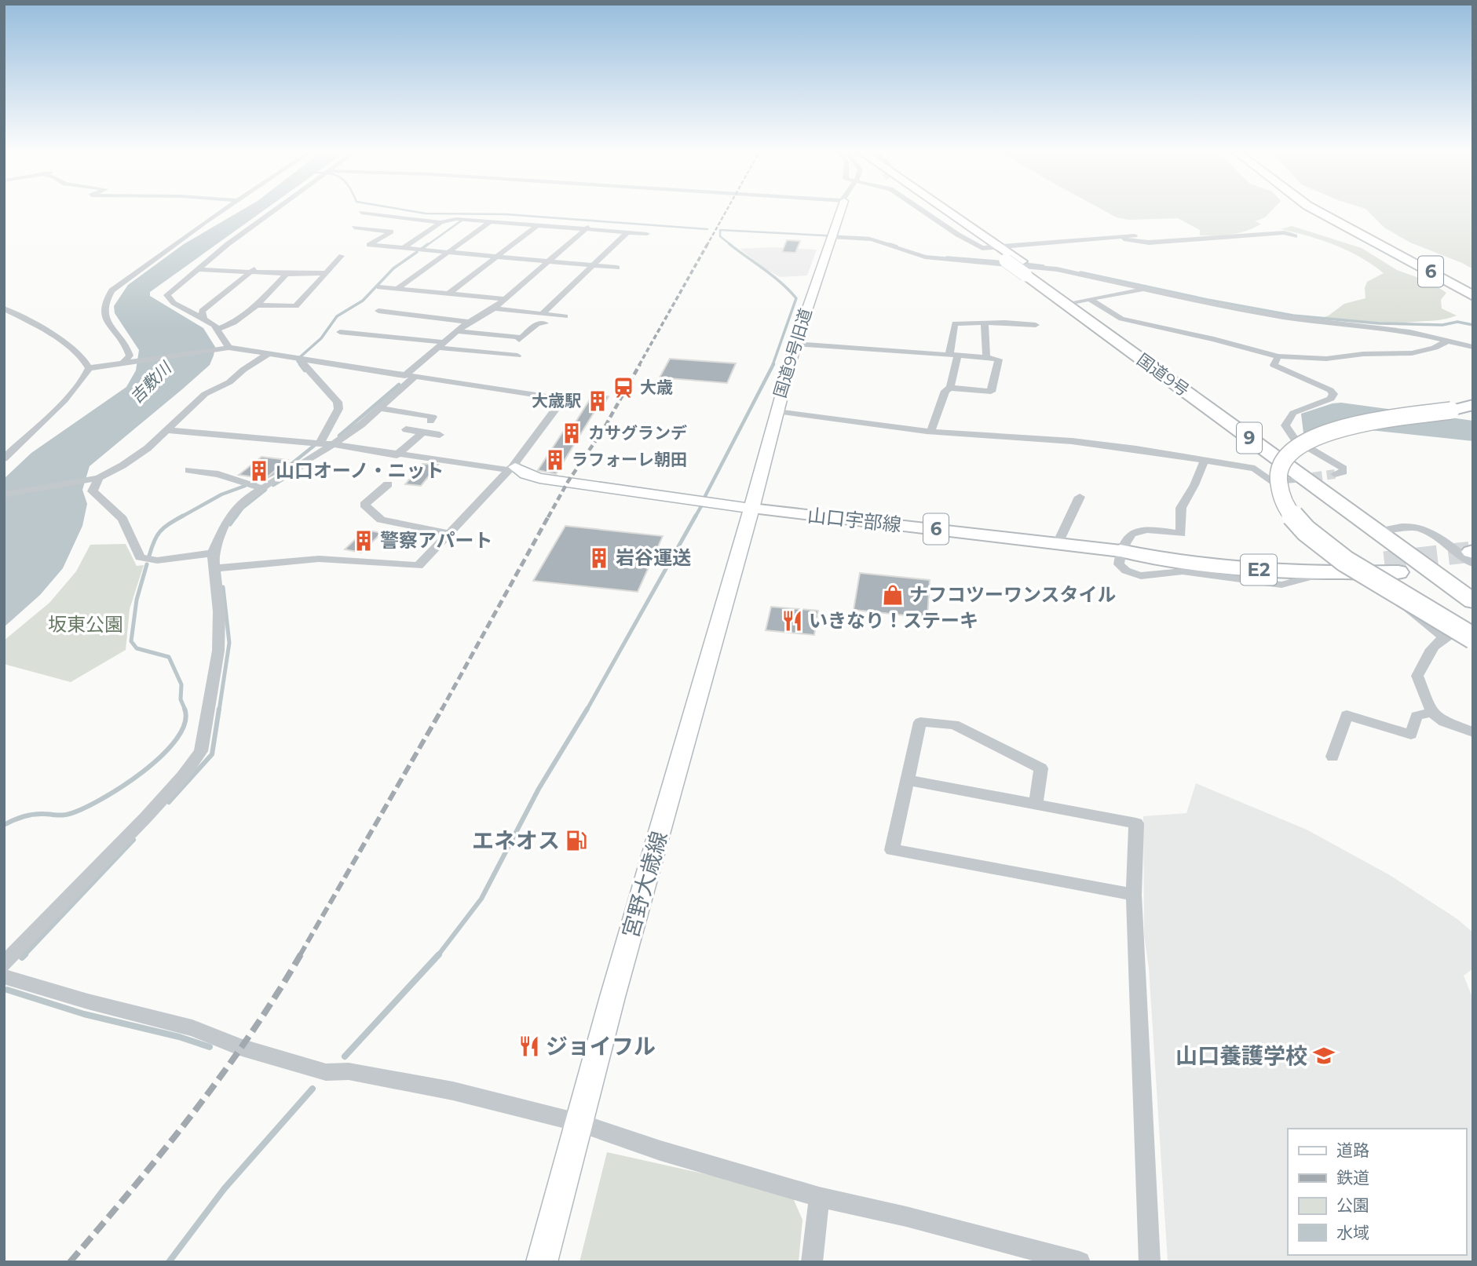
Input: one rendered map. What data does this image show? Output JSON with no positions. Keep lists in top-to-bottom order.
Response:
{
  "streets": {
    "highway": [
      "6",
      "国道9号",
      "9",
      "E2"
    ],
    "main road": ["山口宇部線"],
    "street": ["国道9号旧道", "宮野大歳線"]
  },
  "crossings": [
    ["国道9号旧道", "山口宇部線"],
    ["国道9号旧道", "宮野大歳線"],
    ["山口宇部線", "E2"],
    ["山口宇部線", "宮野大歳線"]
  ],
  "water": ["吉敷川"],
  "parks": ["坂東公園"],
  "places": {
    "station": ["大歳"],
    "building": [
      "大歳駅",
      "カサグランデ",
      "ラフォーレ朝田",
      "山口オーノ・ニット",
      "警察アパート",
      "岩谷運送"
    ],
    "shop": ["ナフコツーワンスタイル"],
    "restaurant": ["いきなり！ステーキ", "ジョイフル"],
    "fuel station": ["エネオス"],
    "school or university": ["山口養護学校"]
  },
  "legend": [
    "道路",
    "鉄道",
    "公園",
    "水域"
  ]
}
